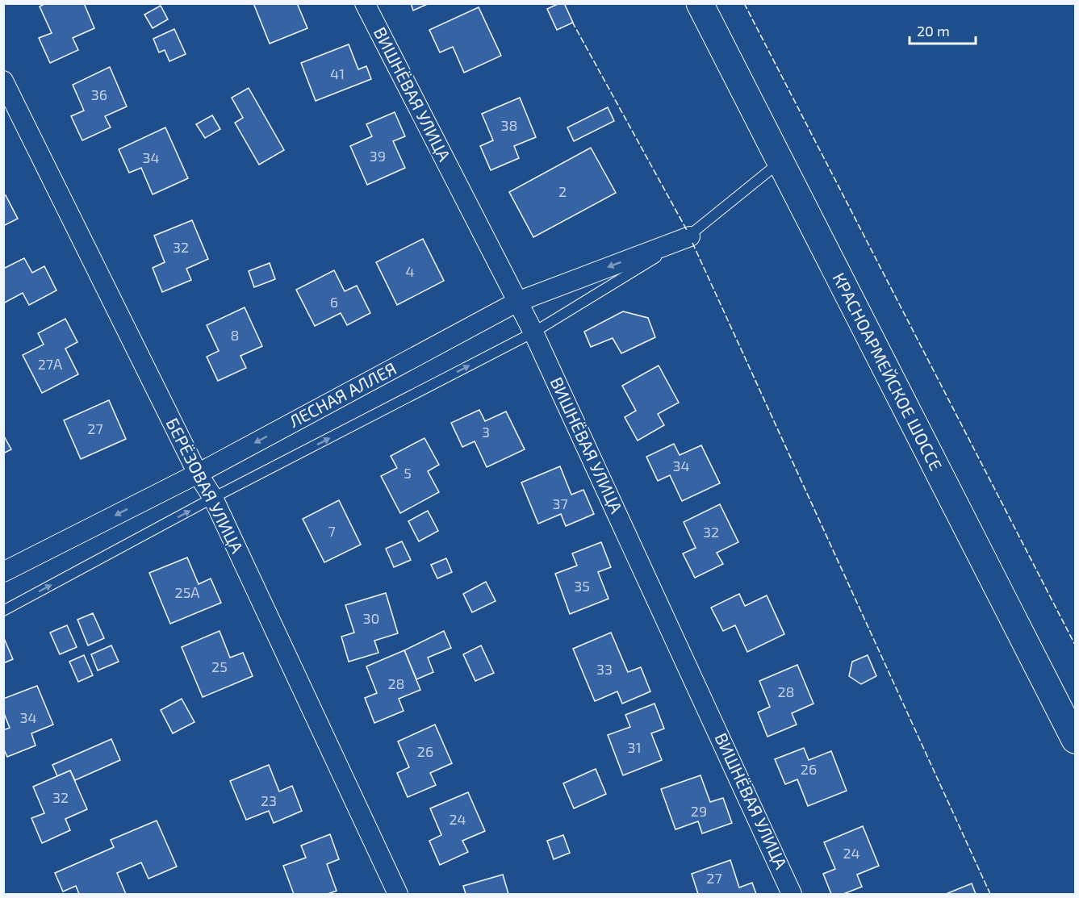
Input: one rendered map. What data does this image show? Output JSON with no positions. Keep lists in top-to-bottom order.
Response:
{
  "streets": {
    "main road": ["КРАСНОАРМЕЙСКОЕ ШОССЕ"],
    "street": ["ВИШНЁВАЯ УЛИЦА", "ЛЕСНАЯ АЛЛЕЯ", "БЕРЁЗОВАЯ УЛИЦА"]
  },
  "crossings": [
    ["ВИШНЁВАЯ УЛИЦА", "ЛЕСНАЯ АЛЛЕЯ"],
    ["ЛЕСНАЯ АЛЛЕЯ", "БЕРЁЗОВАЯ УЛИЦА"]
  ],
  "one_way": ["ЛЕСНАЯ АЛЛЕЯ"],
  "house_numbers": [
    "41",
    "36",
    "38",
    "39",
    "34",
    "2",
    "32",
    "4",
    "6",
    "8",
    "27А",
    "27",
    "3",
    "34",
    "5",
    "37",
    "7",
    "32",
    "35",
    "25А",
    "30",
    "25",
    "33",
    "28",
    "28",
    "34",
    "31",
    "26",
    "26",
    "32",
    "23",
    "29",
    "24",
    "24",
    "27"
  ],
  "scale_bar": "20 m"
}
